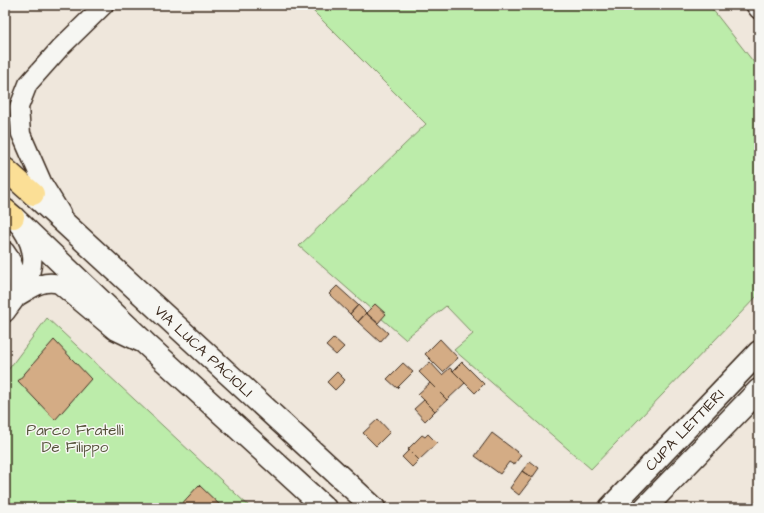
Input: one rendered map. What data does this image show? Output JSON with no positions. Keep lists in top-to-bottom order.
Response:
{
  "streets": {
    "main road": ["VIA LUCA PACIOLI", "CUPA LETTIERI"]
  },
  "parks": ["Parco Fratelli De Filippo"]
}
